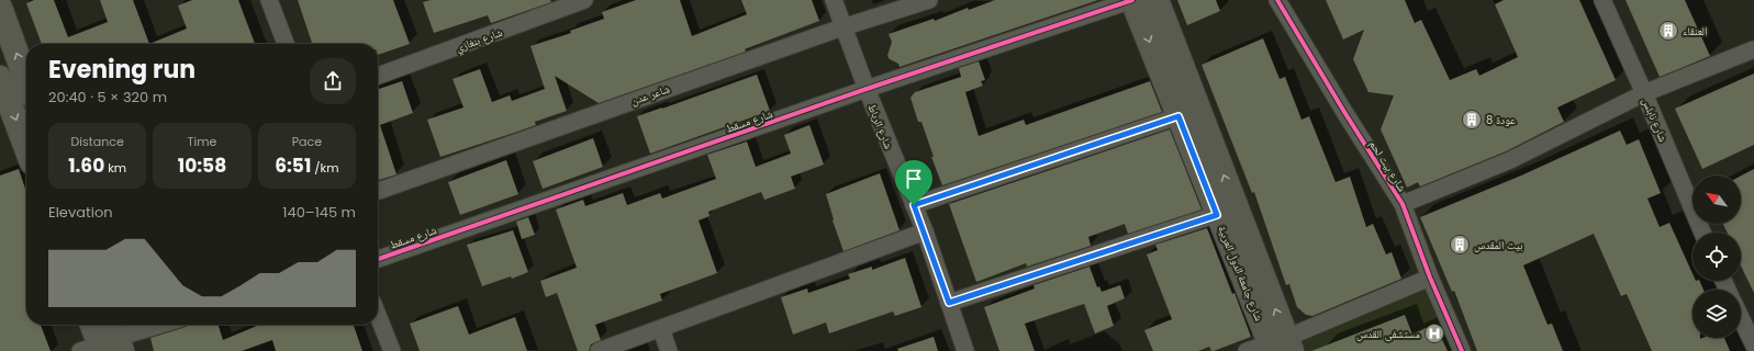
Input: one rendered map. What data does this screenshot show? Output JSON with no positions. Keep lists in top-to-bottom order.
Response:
{
  "streets": {
    "main road": ["شارع جامعة الدول العربية"],
    "street": [
      "شارع بنغازي",
      "شاعر عدن",
      "شارع نابلس",
      "شارع مسقط",
      "شارع الرباط",
      "شارع بيت لحم"
    ]
  },
  "crossings": [
    ["شاعر عدن", "شارع الرباط"],
    ["شارع مسقط", "شارع الرباط"],
    ["شارع مسقط", "شارع جامعة الدول العربية"]
  ],
  "places": {
    "building": ["العنقاء", "عودة 8", "بيت المقدس"],
    "hospital": ["مستشفى القدس"]
  },
  "north": "top left",
  "page": {
    "heading": ["Evening run", "20:40 · 5 × 320 m"],
    "stats": [
      ["Distance", "1.60 km"],
      ["Time", "10:58"],
      ["Pace", "6:51 /km"]
    ],
    "chart": ["Elevation", "140–145 m"]
  }
}
